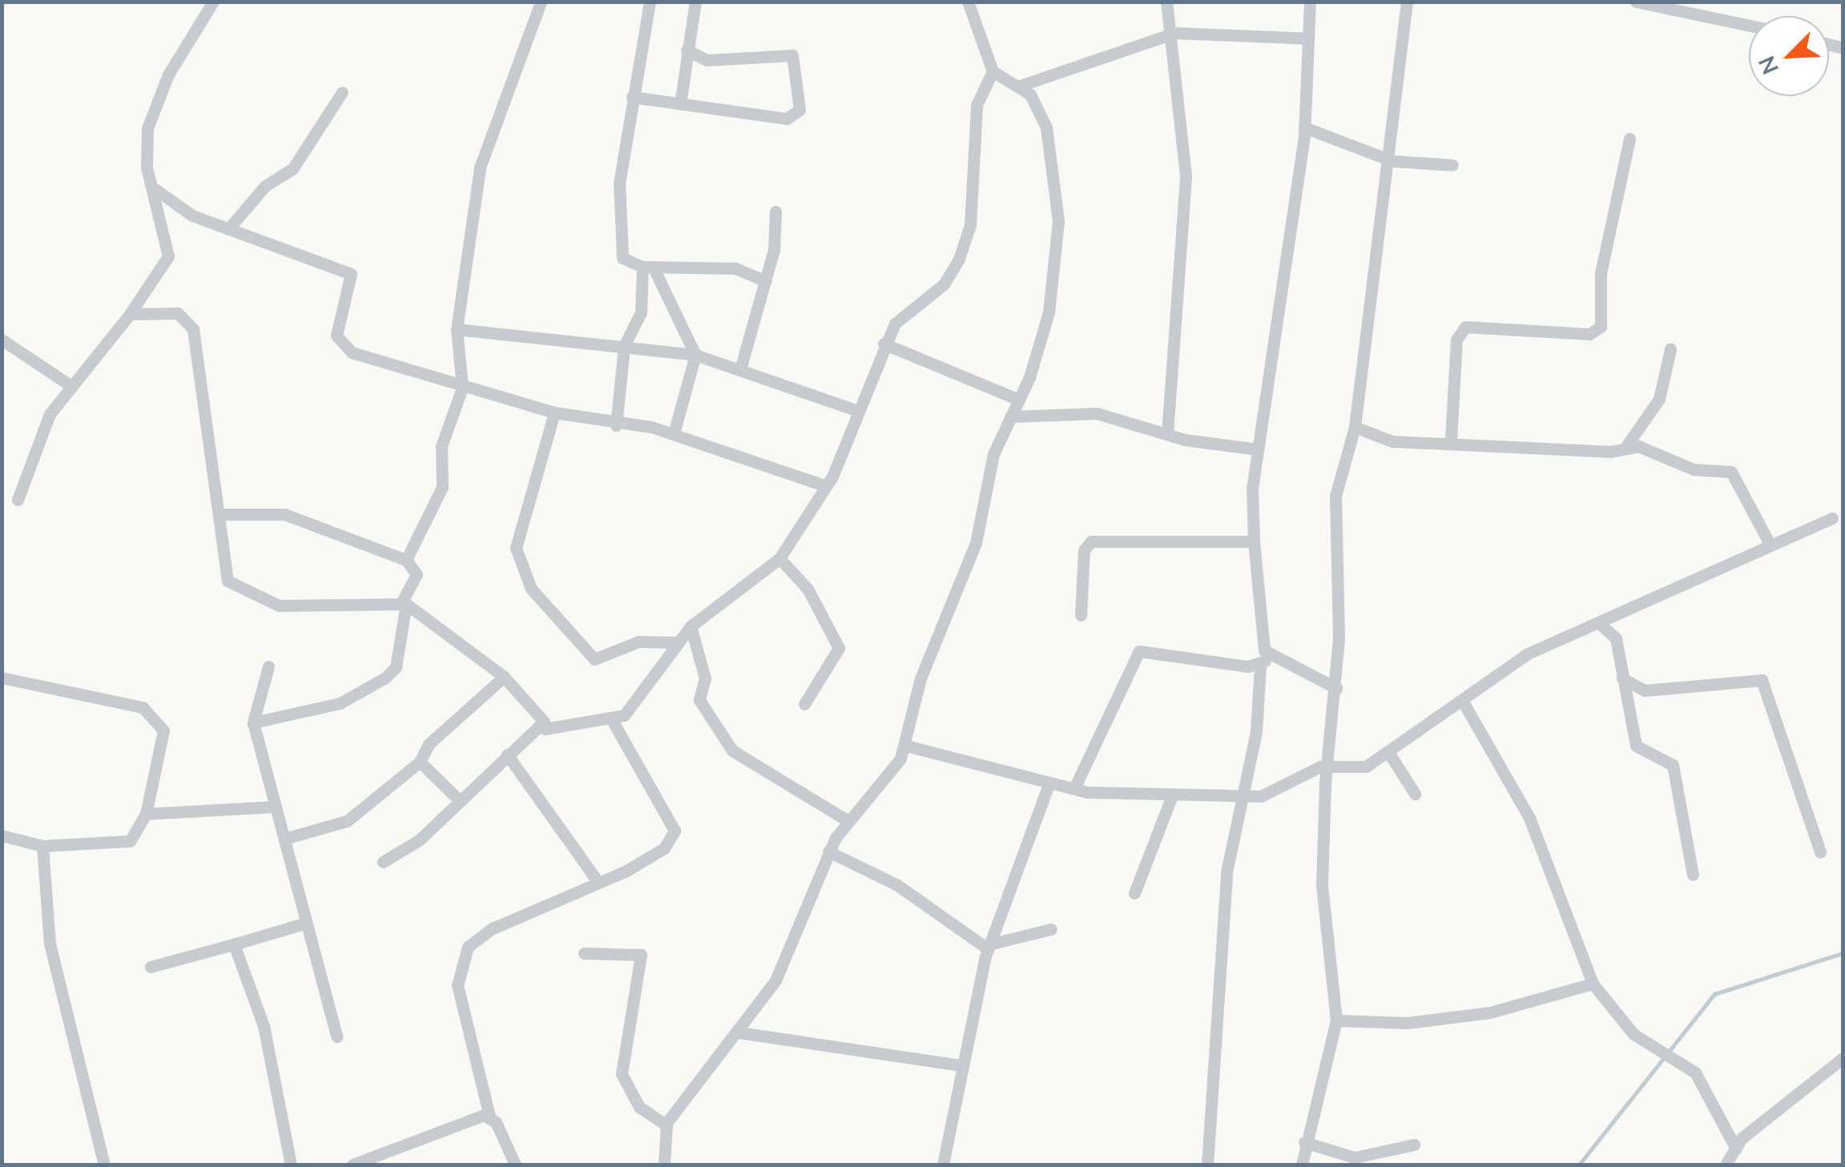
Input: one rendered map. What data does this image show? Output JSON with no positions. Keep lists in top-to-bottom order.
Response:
{
  "north": "bottom left"
}
